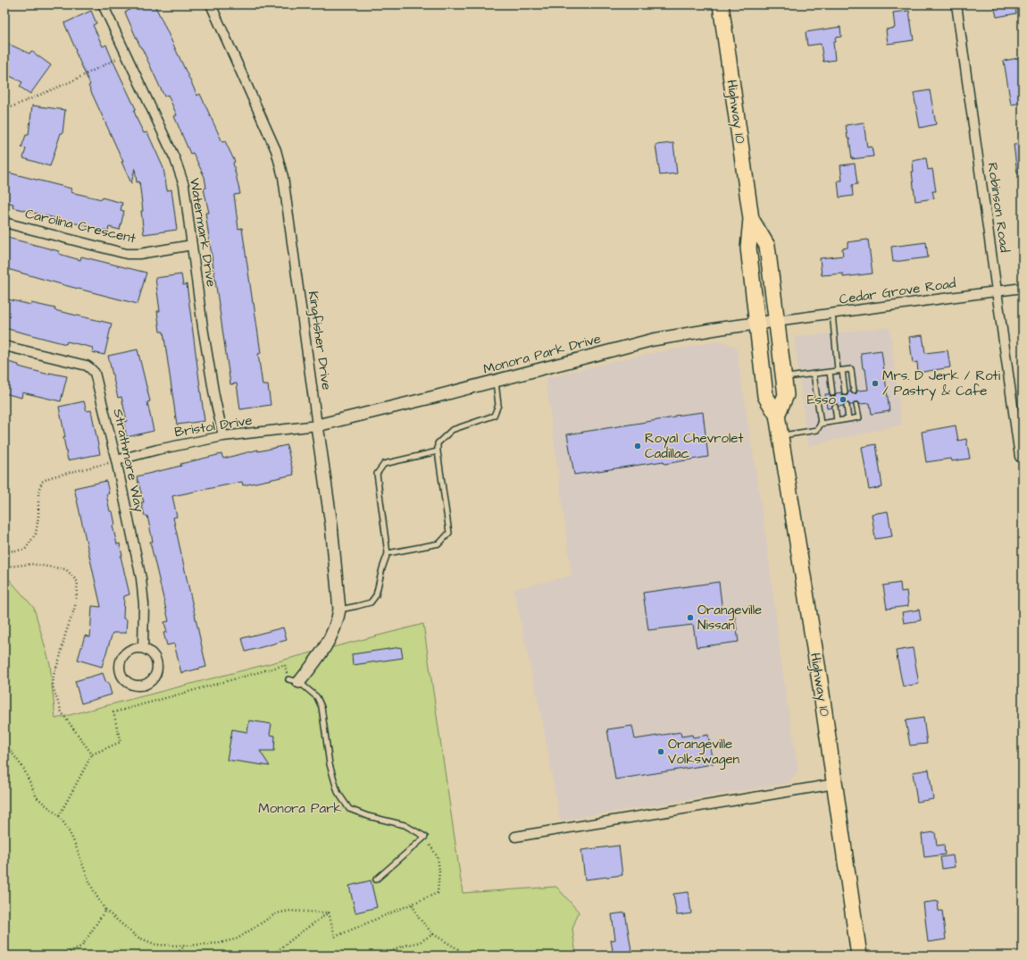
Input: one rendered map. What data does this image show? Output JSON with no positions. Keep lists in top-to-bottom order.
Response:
{
  "streets": {
    "highway": ["Highway 10"],
    "street": [
      "Robinson Road",
      "Carolina Crescent",
      "Watermark Drive",
      "Cedar Grove Road",
      "Kingfisher Drive",
      "Monora Park Drive",
      "Bristol Drive",
      "Strathmore Way"
    ]
  },
  "crossings": [
    ["Highway 10", "Cedar Grove Road"],
    ["Highway 10", "Monora Park Drive"],
    ["Robinson Road", "Cedar Grove Road"],
    ["Carolina Crescent", "Watermark Drive"],
    ["Watermark Drive", "Bristol Drive"],
    ["Cedar Grove Road", "Monora Park Drive"],
    ["Kingfisher Drive", "Monora Park Drive"],
    ["Kingfisher Drive", "Bristol Drive"],
    ["Monora Park Drive", "Bristol Drive"],
    ["Bristol Drive", "Strathmore Way"]
  ],
  "parks": ["Monora Park"],
  "places": [
    "Mrs. D Jerk / Roti / Pastry & Cafe",
    "Esso",
    "Royal Chevrolet Cadillac",
    "Orangeville Nissan",
    "Orangeville Volkswagen"
  ]
}
